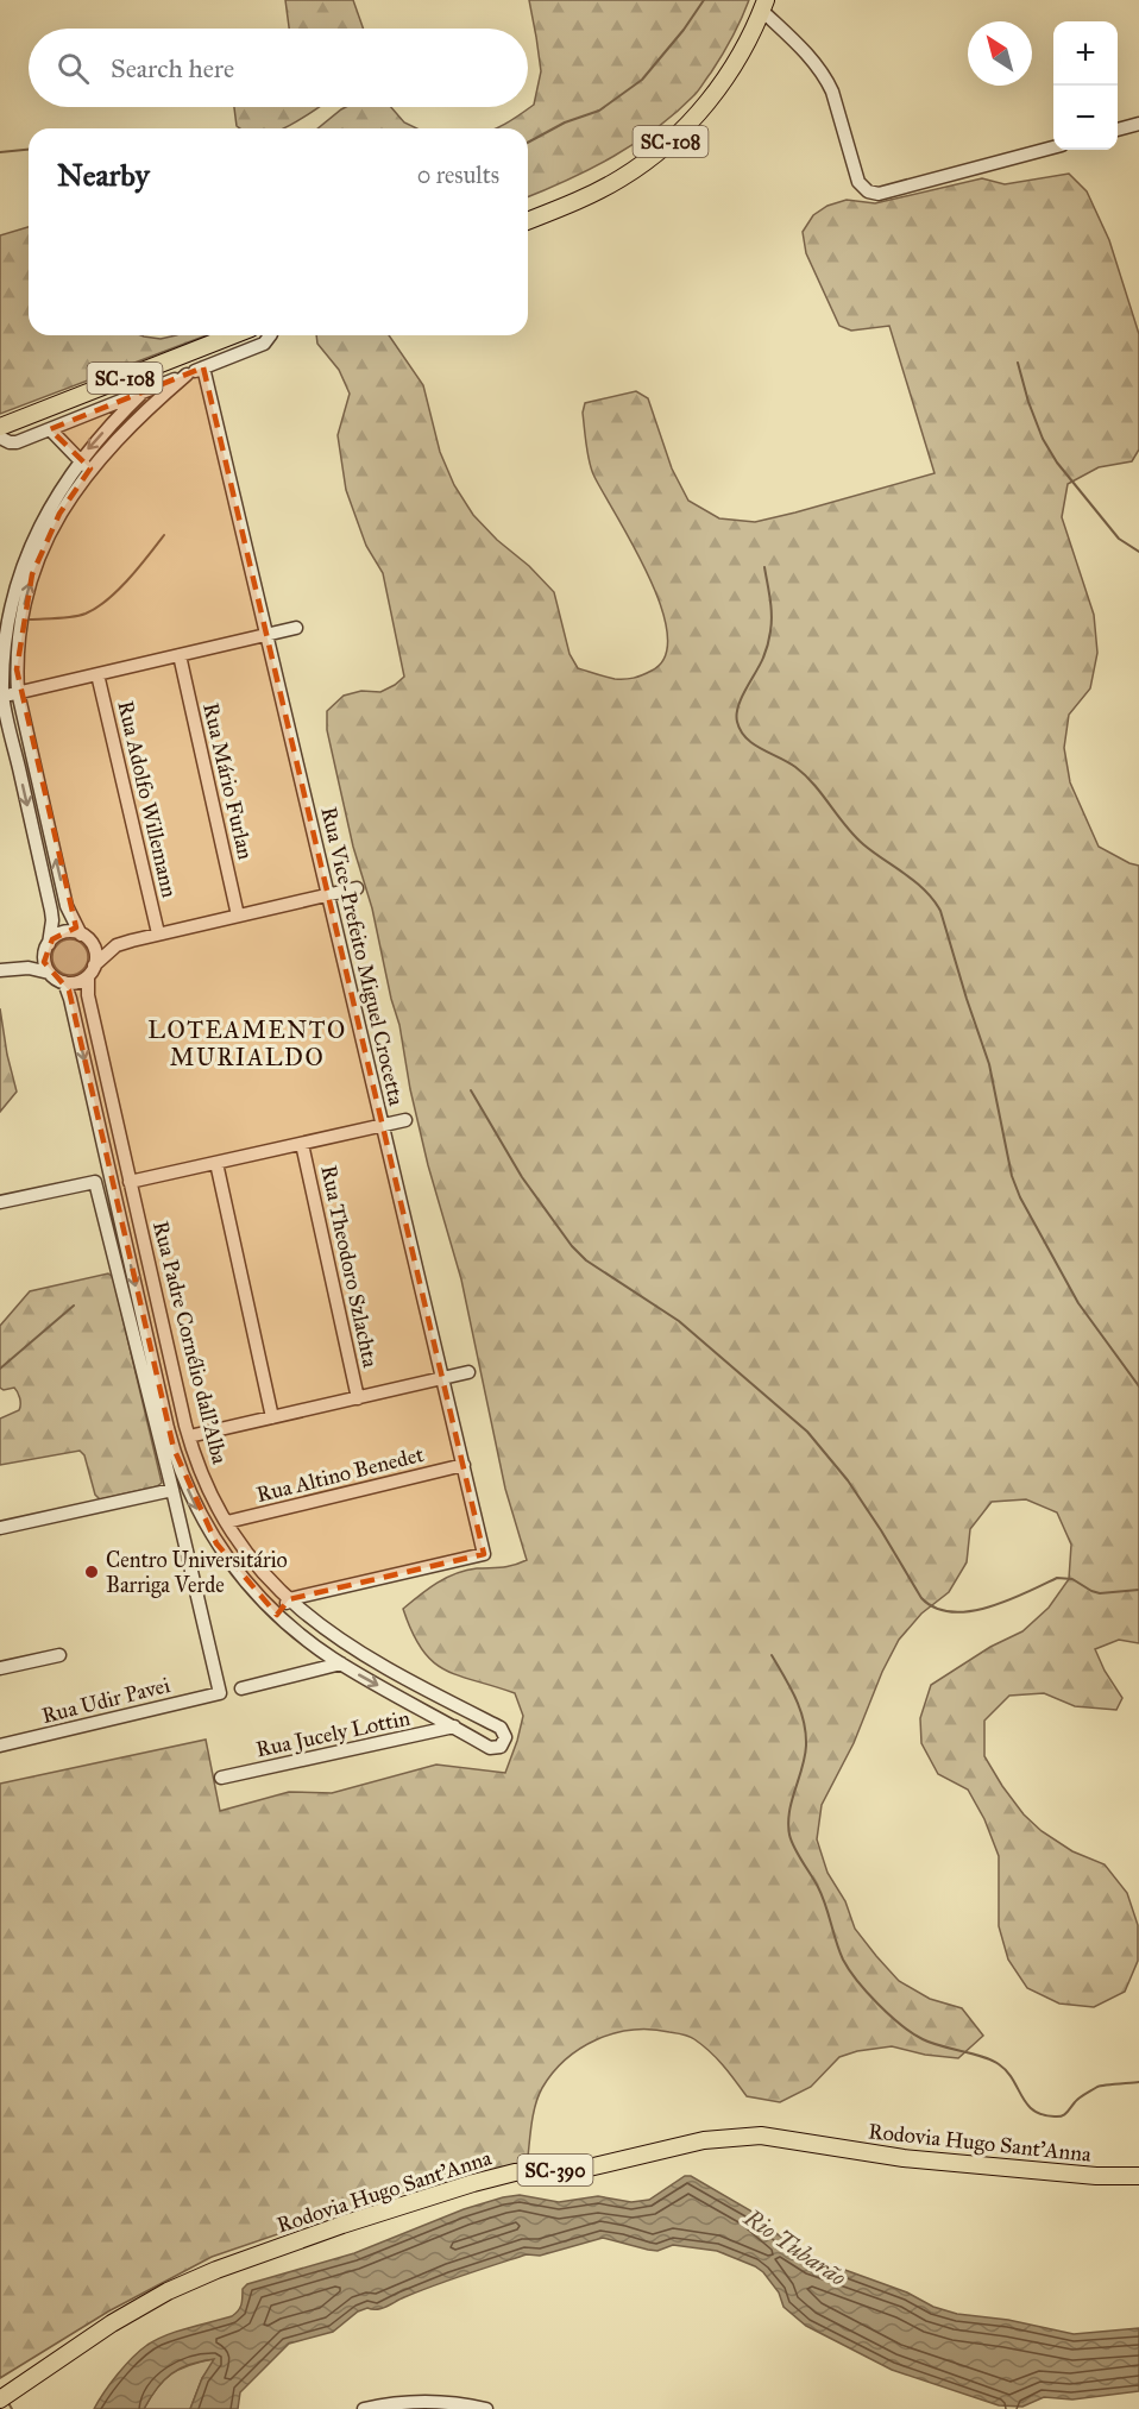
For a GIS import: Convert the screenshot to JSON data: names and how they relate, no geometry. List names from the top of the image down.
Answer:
{
  "streets": {
    "main road": ["SC-108", "Rodovia Hugo Sant'Anna", "SC-390"],
    "street": [
      "Rua Mário Furlan",
      "Rua Adolfo Willemann",
      "Rua Vice-Prefeito Miguel Crocetta",
      "Rua Theodoro Szlachta",
      "Rua Padre Cornélio dall'Alba",
      "Rua Altino Benedet",
      "Rua Udir Pavei",
      "Rua Jucely Lottin"
    ]
  },
  "crossings": [
    ["Rua Vice-Prefeito Miguel Crocetta", "Rua Padre Cornélio dall'Alba"],
    ["Rua Vice-Prefeito Miguel Crocetta", "Rua Altino Benedet"],
    ["Rua Padre Cornélio dall'Alba", "Rua Altino Benedet"],
    ["Rua Padre Cornélio dall'Alba", "Rua Jucely Lottin"]
  ],
  "districts": ["LOTEAMENTO MURIALDO"],
  "water": ["Rio Tubarão"],
  "places": ["Centro Universitário Barriga Verde"],
  "north": "top left",
  "page": {
    "map_buttons": ["+", "−"],
    "search": "Search here",
    "heading": ["Nearby", "0 results"]
  }
}
